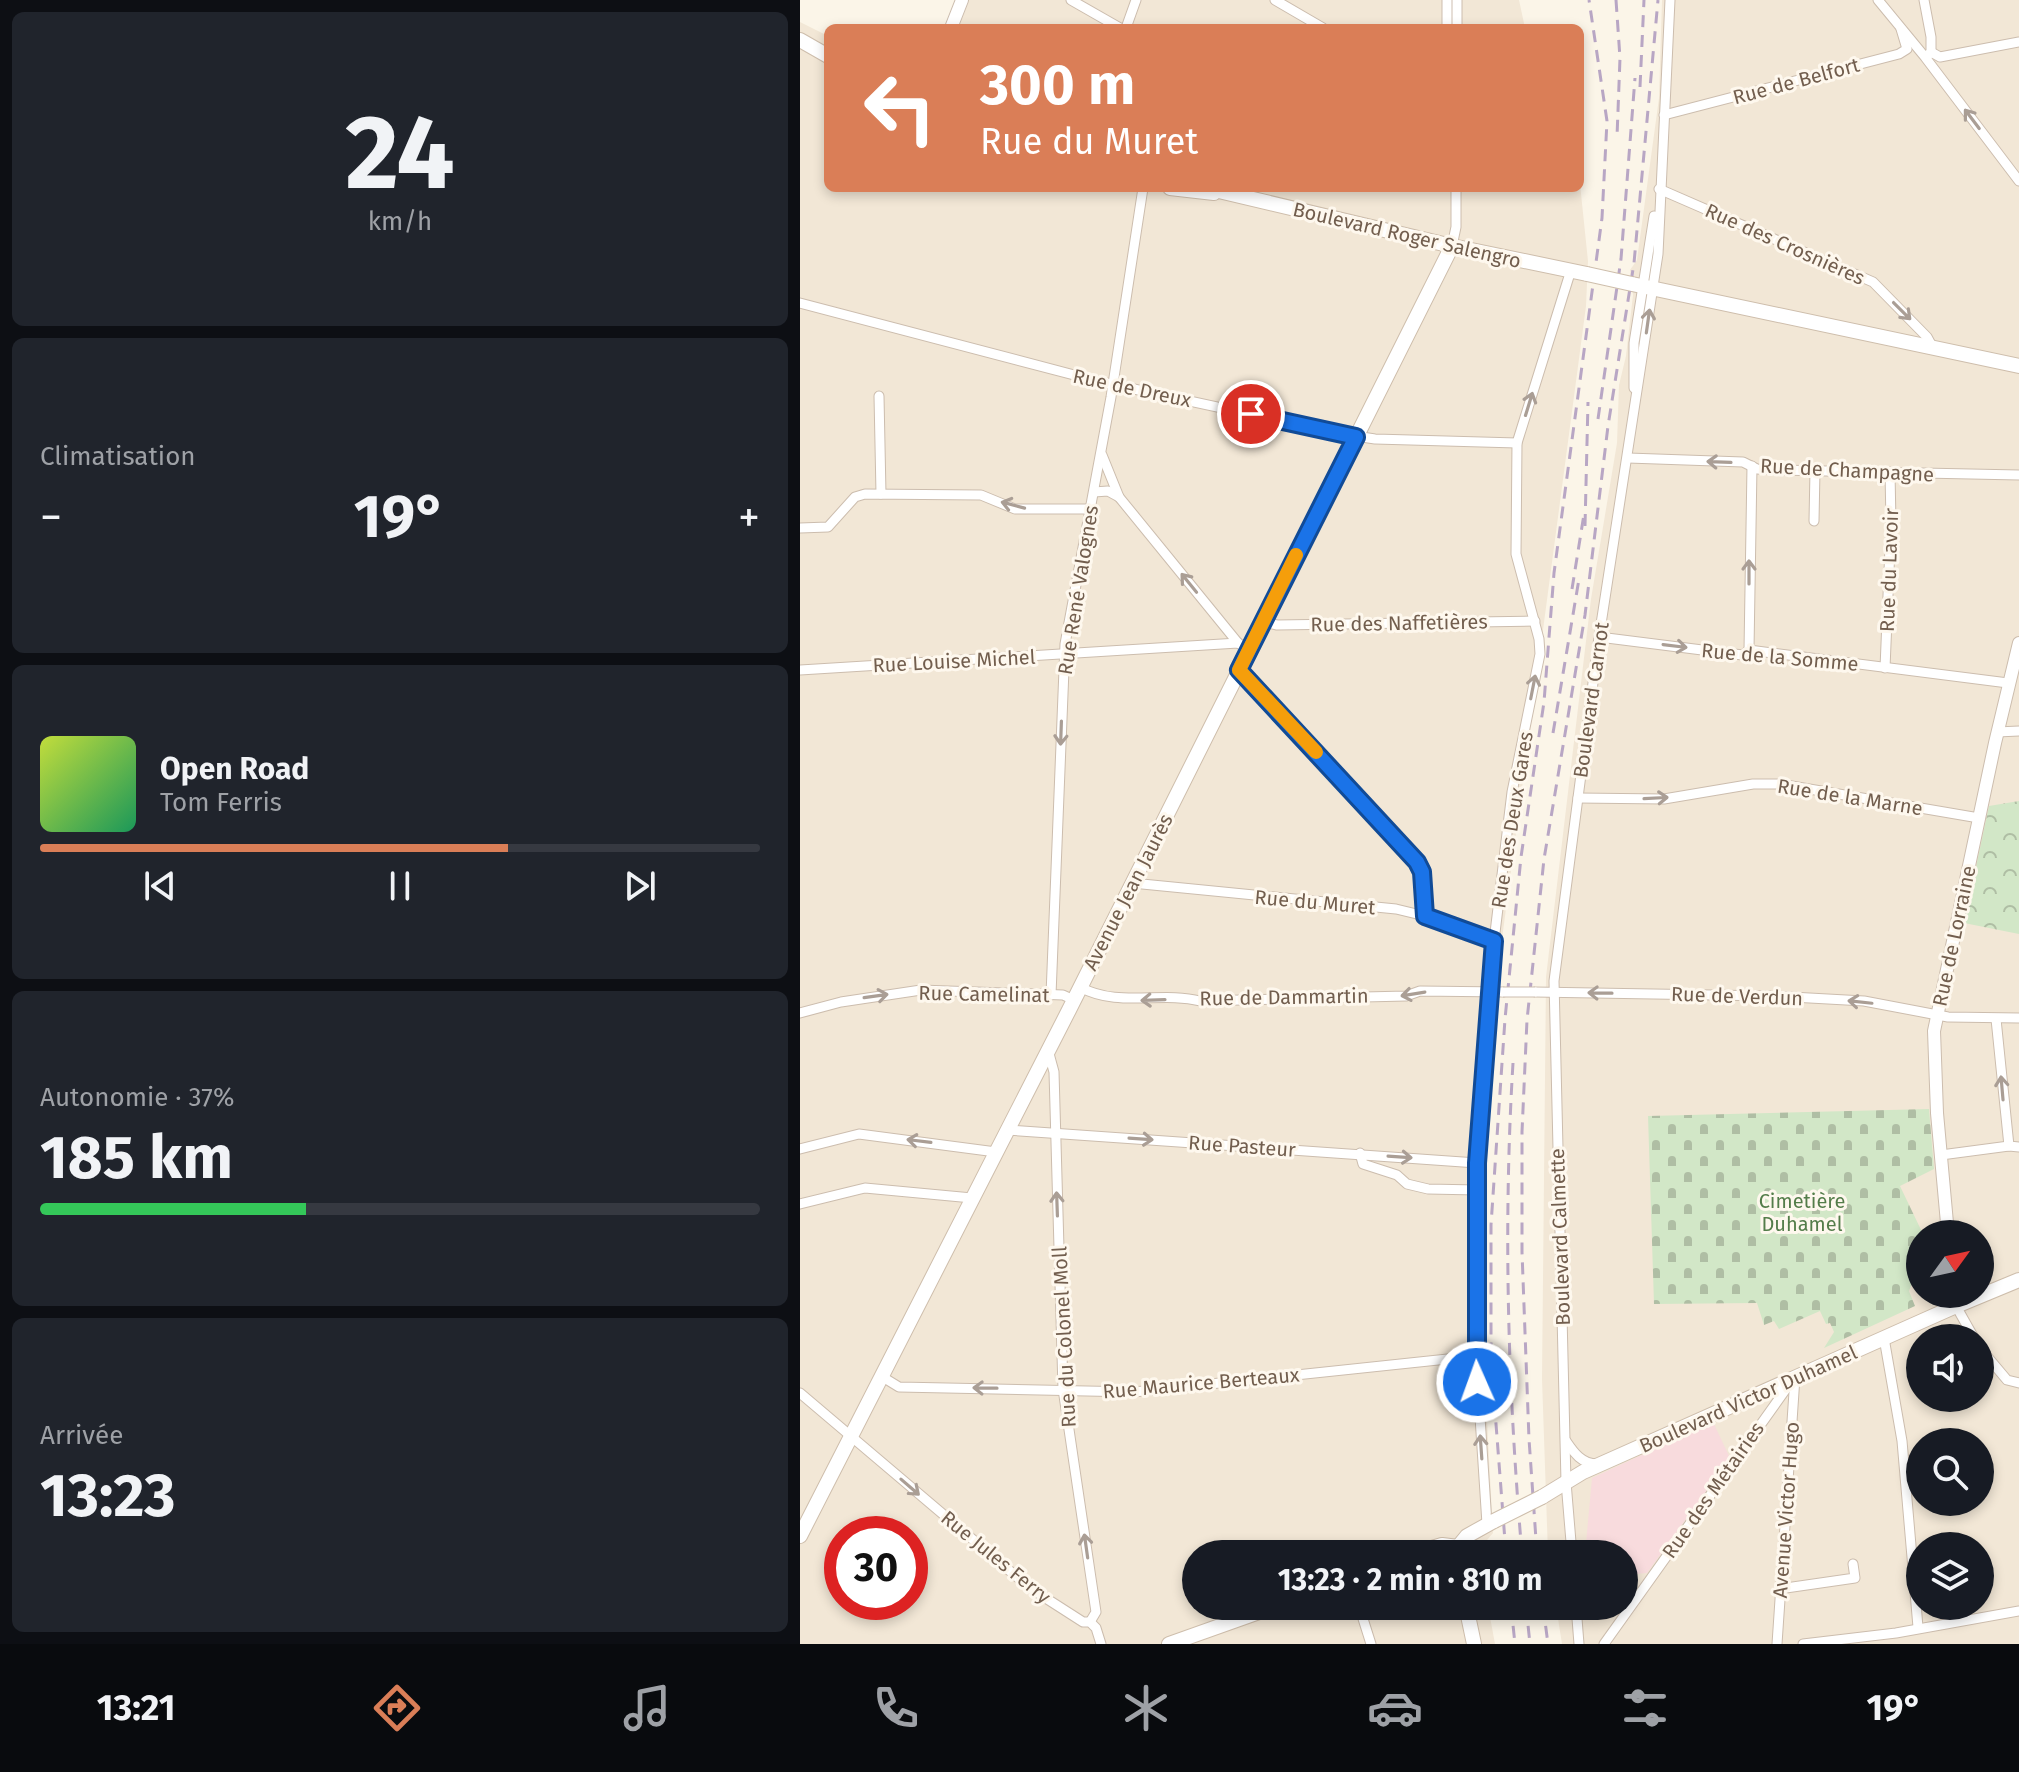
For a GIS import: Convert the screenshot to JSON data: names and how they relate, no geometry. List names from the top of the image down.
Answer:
{
  "streets": {
    "main road": ["Boulevard Roger Salengro", "Avenue Jean Jaurès", "Boulevard Victor Duhamel"],
    "street": [
      "Rue de Belfort",
      "Rue des Crosnières",
      "Rue de Dreux",
      "Rue de Champagne",
      "Rue du Lavoir",
      "Rue René Valognes",
      "Rue des Naffetières",
      "Rue de la Somme",
      "Rue Louise Michel",
      "Boulevard Carnot",
      "Rue de la Marne",
      "Rue des Deux Gares",
      "Rue du Muret",
      "Rue de Lorraine",
      "Rue Camelinat",
      "Rue de Verdun",
      "Rue de Dammartin",
      "Rue Pasteur",
      "Boulevard Calmette",
      "Rue du Colonel Moll",
      "Rue Maurice Berteaux",
      "Rue des Métairies",
      "Avenue Victor Hugo",
      "Rue Jules Ferry"
    ]
  },
  "crossings": [
    ["Rue de Belfort", "Boulevard Carnot"],
    ["Boulevard Roger Salengro", "Rue des Crosnières"],
    ["Boulevard Roger Salengro", "Boulevard Carnot"],
    ["Boulevard Roger Salengro", "Rue des Deux Gares"],
    ["Boulevard Roger Salengro", "Avenue Jean Jaurès"],
    ["Rue des Crosnières", "Boulevard Carnot"],
    ["Rue de Dreux", "Rue René Valognes"],
    ["Rue de Dreux", "Rue des Deux Gares"],
    ["Rue de Dreux", "Avenue Jean Jaurès"],
    ["Rue de Champagne", "Rue du Lavoir"],
    ["Rue de Champagne", "Boulevard Carnot"],
    ["Rue du Lavoir", "Rue de la Somme"],
    ["Rue René Valognes", "Rue Louise Michel"],
    ["Rue René Valognes", "Rue Camelinat"],
    ["Rue des Naffetières", "Rue des Deux Gares"],
    ["Rue des Naffetières", "Avenue Jean Jaurès"],
    ["Rue de la Somme", "Boulevard Carnot"],
    ["Rue de la Somme", "Rue de Lorraine"],
    ["Rue Louise Michel", "Avenue Jean Jaurès"],
    ["Boulevard Carnot", "Rue de la Marne"],
    ["Boulevard Carnot", "Rue de Verdun"],
    ["Boulevard Carnot", "Boulevard Calmette"],
    ["Rue de la Marne", "Rue de Lorraine"],
    ["Rue des Deux Gares", "Rue du Muret"],
    ["Rue des Deux Gares", "Rue de Dammartin"],
    ["Rue des Deux Gares", "Rue Pasteur"],
    ["Rue des Deux Gares", "Rue Maurice Berteaux"],
    ["Rue des Deux Gares", "Boulevard Victor Duhamel"],
    ["Avenue Jean Jaurès", "Rue du Muret"],
    ["Avenue Jean Jaurès", "Rue Camelinat"],
    ["Avenue Jean Jaurès", "Rue de Dammartin"],
    ["Avenue Jean Jaurès", "Rue Pasteur"],
    ["Avenue Jean Jaurès", "Rue du Colonel Moll"],
    ["Avenue Jean Jaurès", "Rue Maurice Berteaux"],
    ["Avenue Jean Jaurès", "Rue Jules Ferry"],
    ["Rue de Lorraine", "Rue de Verdun"],
    ["Rue Camelinat", "Rue de Dammartin"],
    ["Rue de Verdun", "Rue de Dammartin"],
    ["Rue de Verdun", "Boulevard Calmette"],
    ["Rue Pasteur", "Rue du Colonel Moll"],
    ["Boulevard Calmette", "Boulevard Victor Duhamel"],
    ["Rue du Colonel Moll", "Rue Maurice Berteaux"],
    ["Rue du Colonel Moll", "Rue Jules Ferry"],
    ["Boulevard Victor Duhamel", "Rue des Métairies"],
    ["Boulevard Victor Duhamel", "Avenue Victor Hugo"],
    ["Rue des Métairies", "Avenue Victor Hugo"]
  ],
  "one_way": [
    "Rue des Crosnières",
    "Rue René Valognes",
    "Rue de la Somme",
    "Rue de la Marne",
    "Rue des Deux Gares",
    "Rue Camelinat",
    "Rue de Verdun",
    "Rue de Dammartin",
    "Rue du Colonel Moll",
    "Rue Jules Ferry"
  ],
  "parks": ["Cimetière Duhamel"],
  "north": "top right",
  "page": {
    "tile": [
      ["24", "km/h"],
      "Climatisation",
      ["Autonomie · 37%", "185 km"],
      ["Arrivée", "13:23"]
    ],
    "turn": ["300 m", "Rue du Muret"],
    "heat": ["−", "19°", "+"],
    "song": ["Open Road", "Tom Ferris"],
    "limit": "30",
    "trip": "13:23 · 2 min · 810 m",
    "tabs": ["13:21", "19°"]
  }
}
